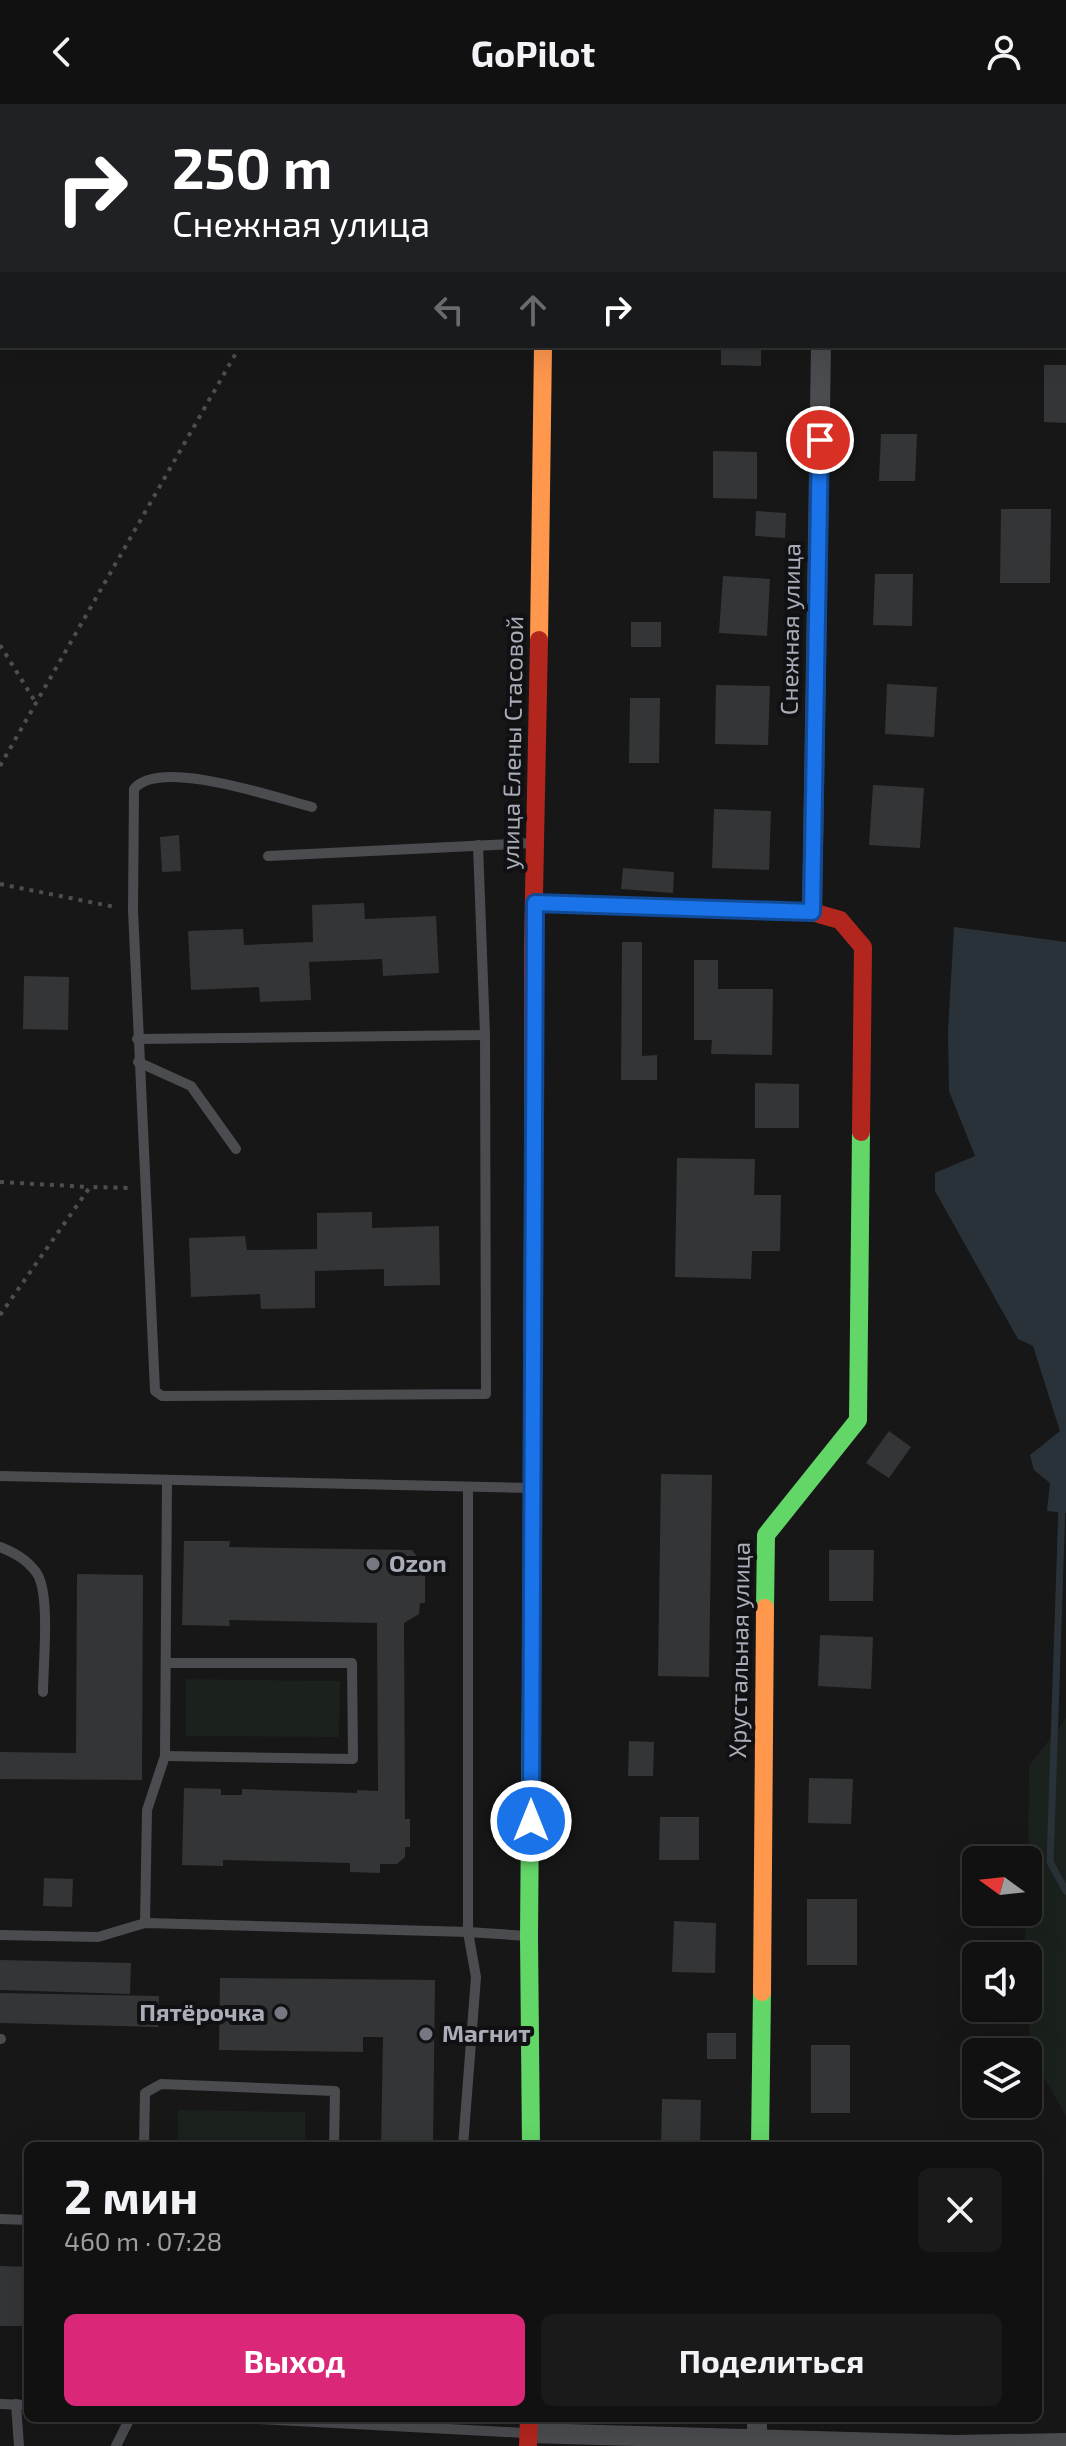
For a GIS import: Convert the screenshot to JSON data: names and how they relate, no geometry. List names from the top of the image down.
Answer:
{
  "streets": {
    "main road": ["улица Елены Стасовой", "Хрустальная улица"],
    "street": ["Снежная улица"]
  },
  "crossings": [
    ["Снежная улица", "Хрустальная улица"]
  ],
  "places": ["Ozon", "Пятёрочка", "Магнит"],
  "north": "left",
  "page": {
    "header": "GoPilot",
    "turn": ["250 m", "Снежная улица"],
    "heading": ["2 мин", "460 m · 07:28"],
    "buttons": ["Выход", "Поделиться"]
  }
}
